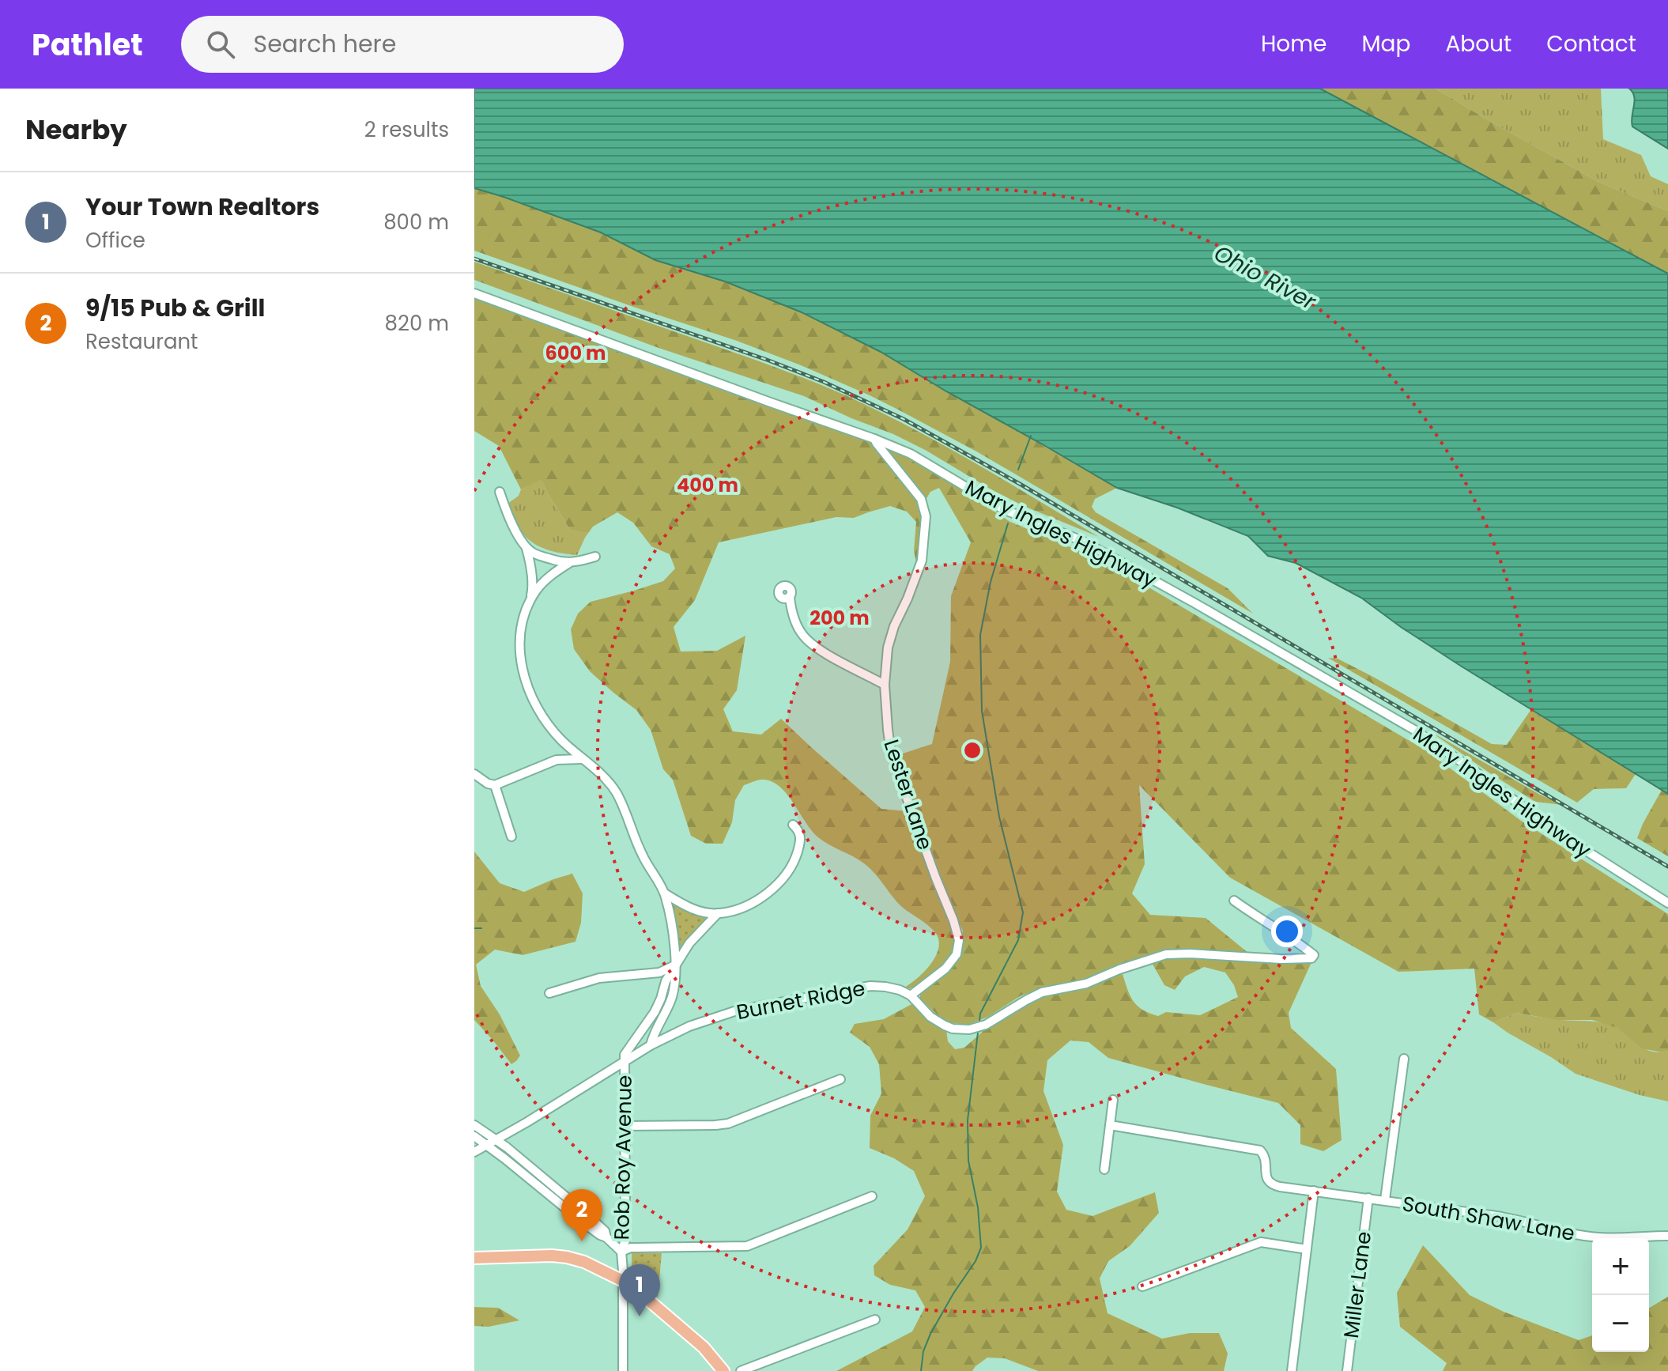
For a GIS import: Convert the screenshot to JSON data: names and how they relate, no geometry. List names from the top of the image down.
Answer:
{
  "streets": {
    "street": [
      "Mary Ingles Highway",
      "Lester Lane",
      "Burnet Ridge",
      "Rob Roy Avenue",
      "South Shaw Lane",
      "Miller Lane"
    ]
  },
  "crossings": [
    ["Mary Ingles Highway", "Lester Lane"],
    ["Lester Lane", "Burnet Ridge"],
    ["Burnet Ridge", "Rob Roy Avenue"],
    ["South Shaw Lane", "Miller Lane"]
  ],
  "water": ["Ohio River"],
  "page": {
    "header": "Pathlet",
    "search": "Search here",
    "nav": [
      "Home",
      "Map",
      "About",
      "Contact"
    ],
    "heading": ["Nearby", "2 results"],
    "list": [
      {
        "mark": "1",
        "name": "Your Town Realtors",
        "note": "Office",
        "value": "800 m"
      },
      {
        "mark": "2",
        "name": "9/15 Pub & Grill",
        "note": "Restaurant",
        "value": "820 m"
      }
    ],
    "pins": ["2", "1"],
    "map_buttons": ["+", "−"]
  },
  "rings": ["600 m", "400 m", "200 m"]
}
